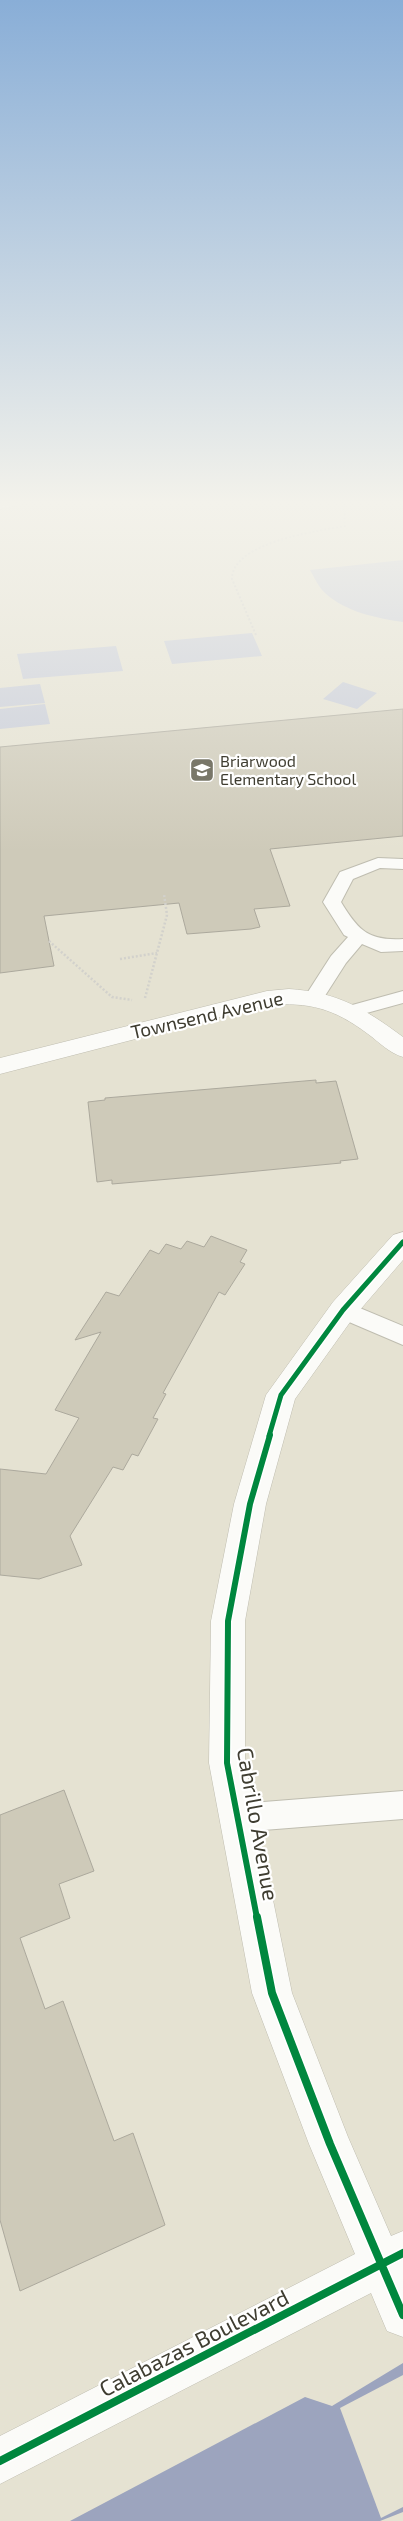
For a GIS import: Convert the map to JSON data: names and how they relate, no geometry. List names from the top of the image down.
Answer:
{
  "streets": {
    "street": ["Townsend Avenue", "Cabrillo Avenue", "Calabazas Boulevard"]
  },
  "crossings": [
    ["Cabrillo Avenue", "Calabazas Boulevard"]
  ],
  "places": {
    "school or university": ["Briarwood Elementary School"]
  }
}
